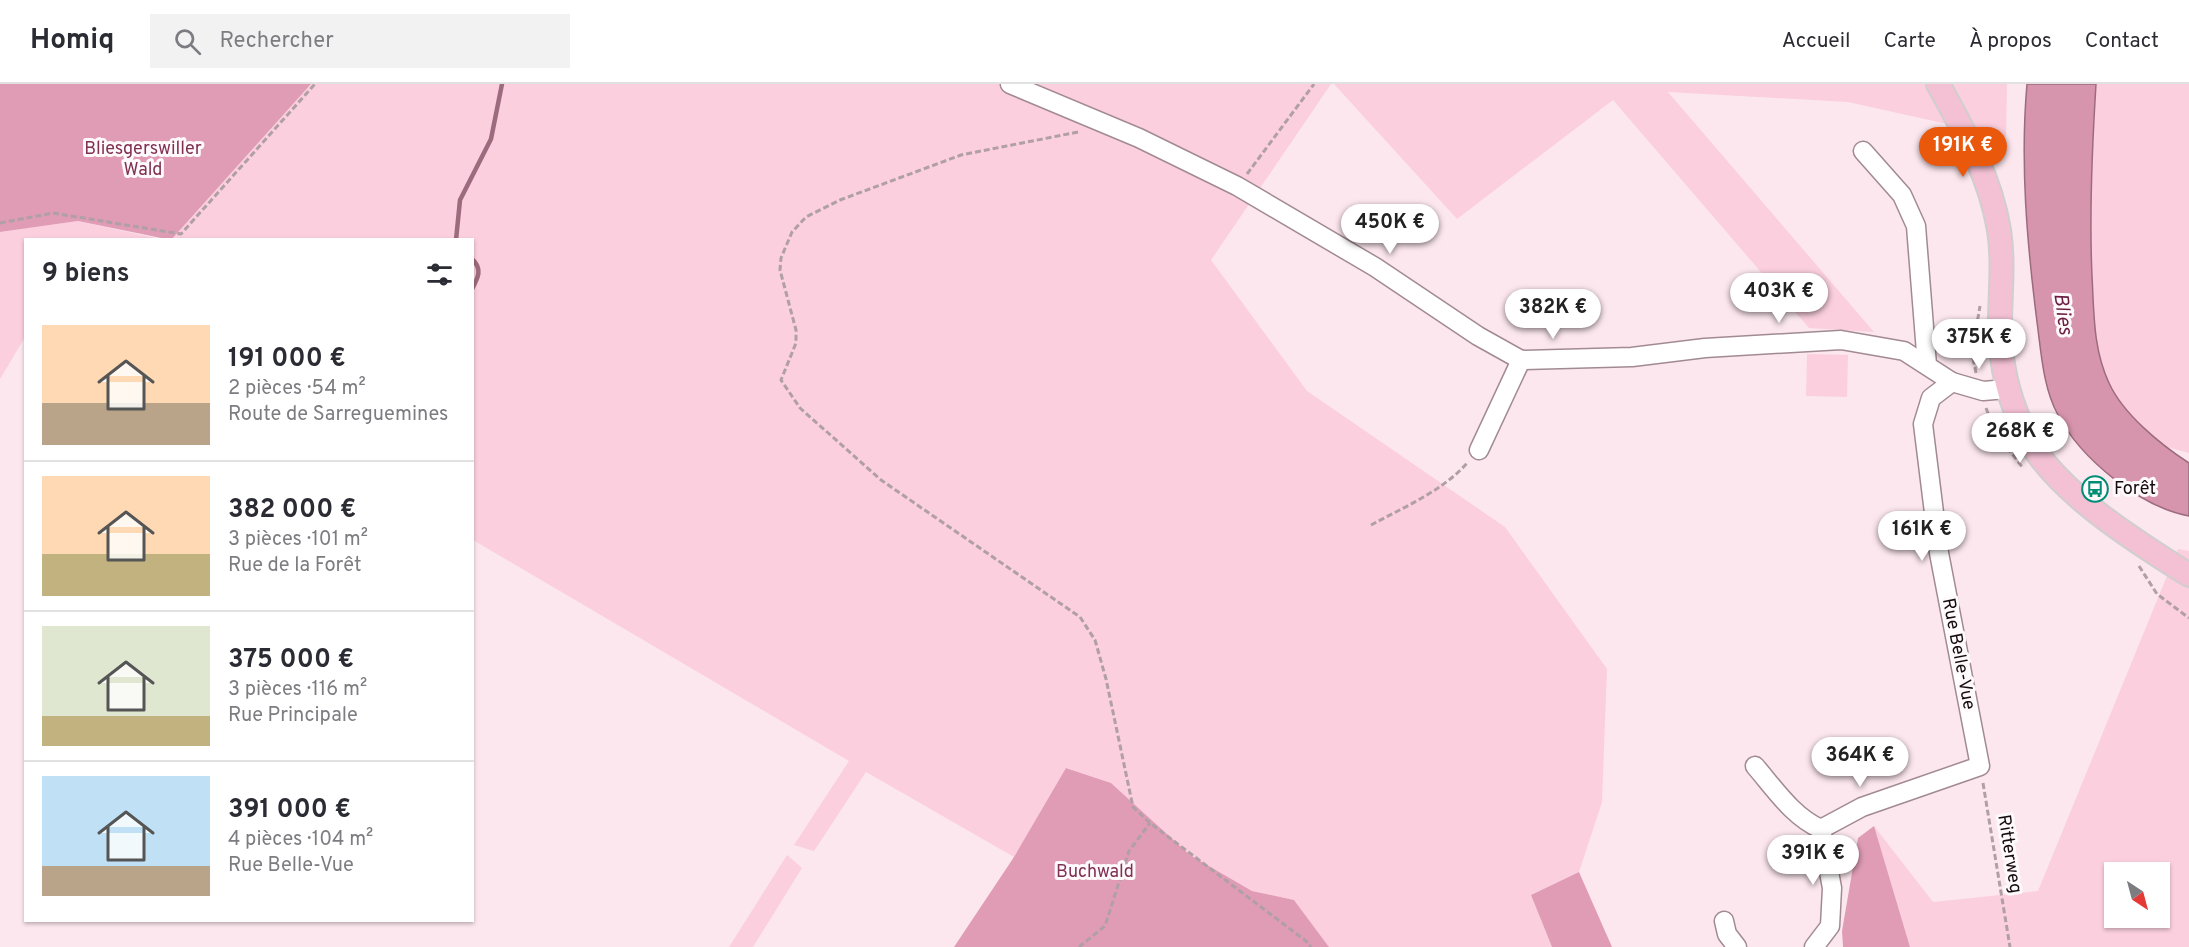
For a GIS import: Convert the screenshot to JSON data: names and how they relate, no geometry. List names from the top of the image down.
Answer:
{
  "streets": {
    "street": ["Rue Belle-Vue"],
    "path": ["Ritterweg"]
  },
  "crossings": [
    ["Rue Belle-Vue", "Ritterweg"]
  ],
  "water": ["Blies"],
  "parks": ["Bliesgerswiller Wald", "Buchwald"],
  "places": {
    "bus stop": ["Forêt"]
  },
  "north": "bottom right",
  "page": {
    "header": "Homiq",
    "search": "Rechercher",
    "nav": [
      "Accueil",
      "Carte",
      "À propos",
      "Contact"
    ],
    "price": [
      "191K €",
      "450K €",
      "403K €",
      "382K €",
      "375K €",
      "268K €",
      "161K €",
      "364K €",
      "391K €"
    ],
    "heading": "9 biens",
    "list": [
      {
        "name": "191 000 €",
        "note": "2 pièces · 54 m² · Route de Sarreguemines"
      },
      {
        "name": "382 000 €",
        "note": "3 pièces · 101 m² · Rue de la Forêt"
      },
      {
        "name": "375 000 €",
        "note": "3 pièces · 116 m² · Rue Principale"
      },
      {
        "name": "391 000 €",
        "note": "4 pièces · 104 m² · Rue Belle-Vue"
      }
    ]
  }
}
